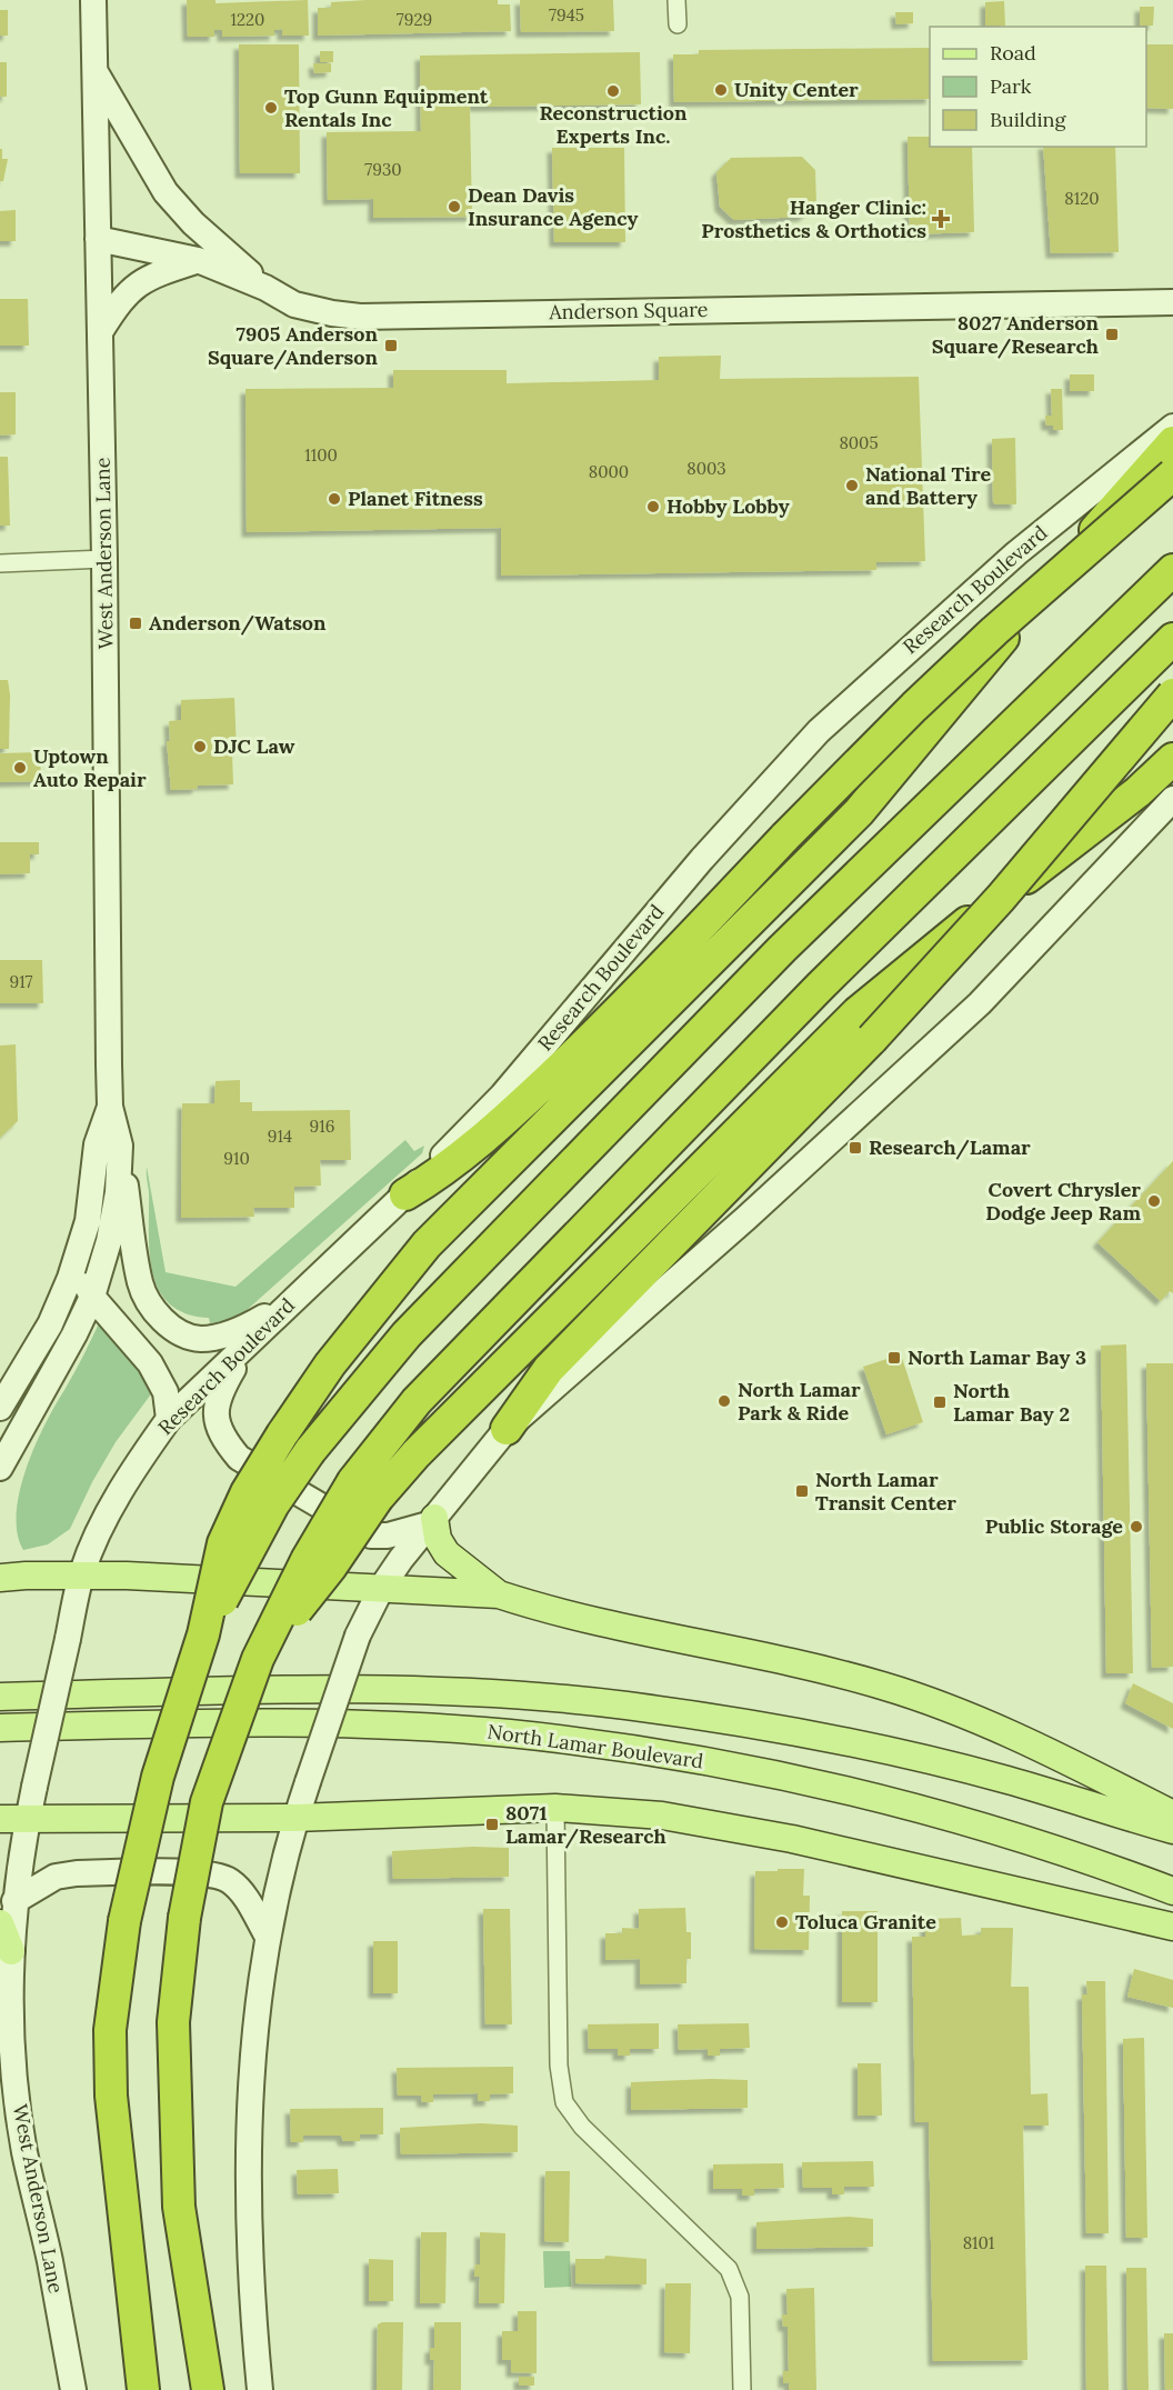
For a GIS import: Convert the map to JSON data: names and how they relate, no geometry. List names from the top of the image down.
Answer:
{
  "streets": {
    "main road": [
      "Anderson Square",
      "West Anderson Lane",
      "Research Boulevard",
      "North Lamar Boulevard"
    ]
  },
  "crossings": [
    ["Anderson Square", "West Anderson Lane"],
    ["West Anderson Lane", "Research Boulevard"]
  ],
  "places": {
    "other": [
      "Unity Center",
      "Reconstruction Experts Inc.",
      "Top Gunn Equipment Rentals Inc",
      "Dean Davis Insurance Agency",
      "National Tire and Battery",
      "Planet Fitness",
      "Hobby Lobby",
      "DJC Law",
      "Uptown Auto Repair",
      "Covert Chrysler Dodge Jeep Ram",
      "North Lamar Park & Ride",
      "Public Storage",
      "Toluca Granite"
    ],
    "health": ["Hanger Clinic: Prosthetics & Orthotics"],
    "transit": [
      "8027 Anderson Square/Research",
      "7905 Anderson Square/Anderson",
      "Anderson/Watson",
      "Research/Lamar",
      "North Lamar Bay 3",
      "North Lamar Bay 2",
      "North Lamar Transit Center",
      "8071 Lamar/Research"
    ]
  },
  "house_numbers": [
    "7945",
    "1220",
    "7929",
    "7930",
    "8120",
    "8005",
    "1100",
    "8003",
    "8000",
    "917",
    "916",
    "914",
    "910",
    "8101"
  ],
  "legend": ["Road", "Park", "Building"]
}
